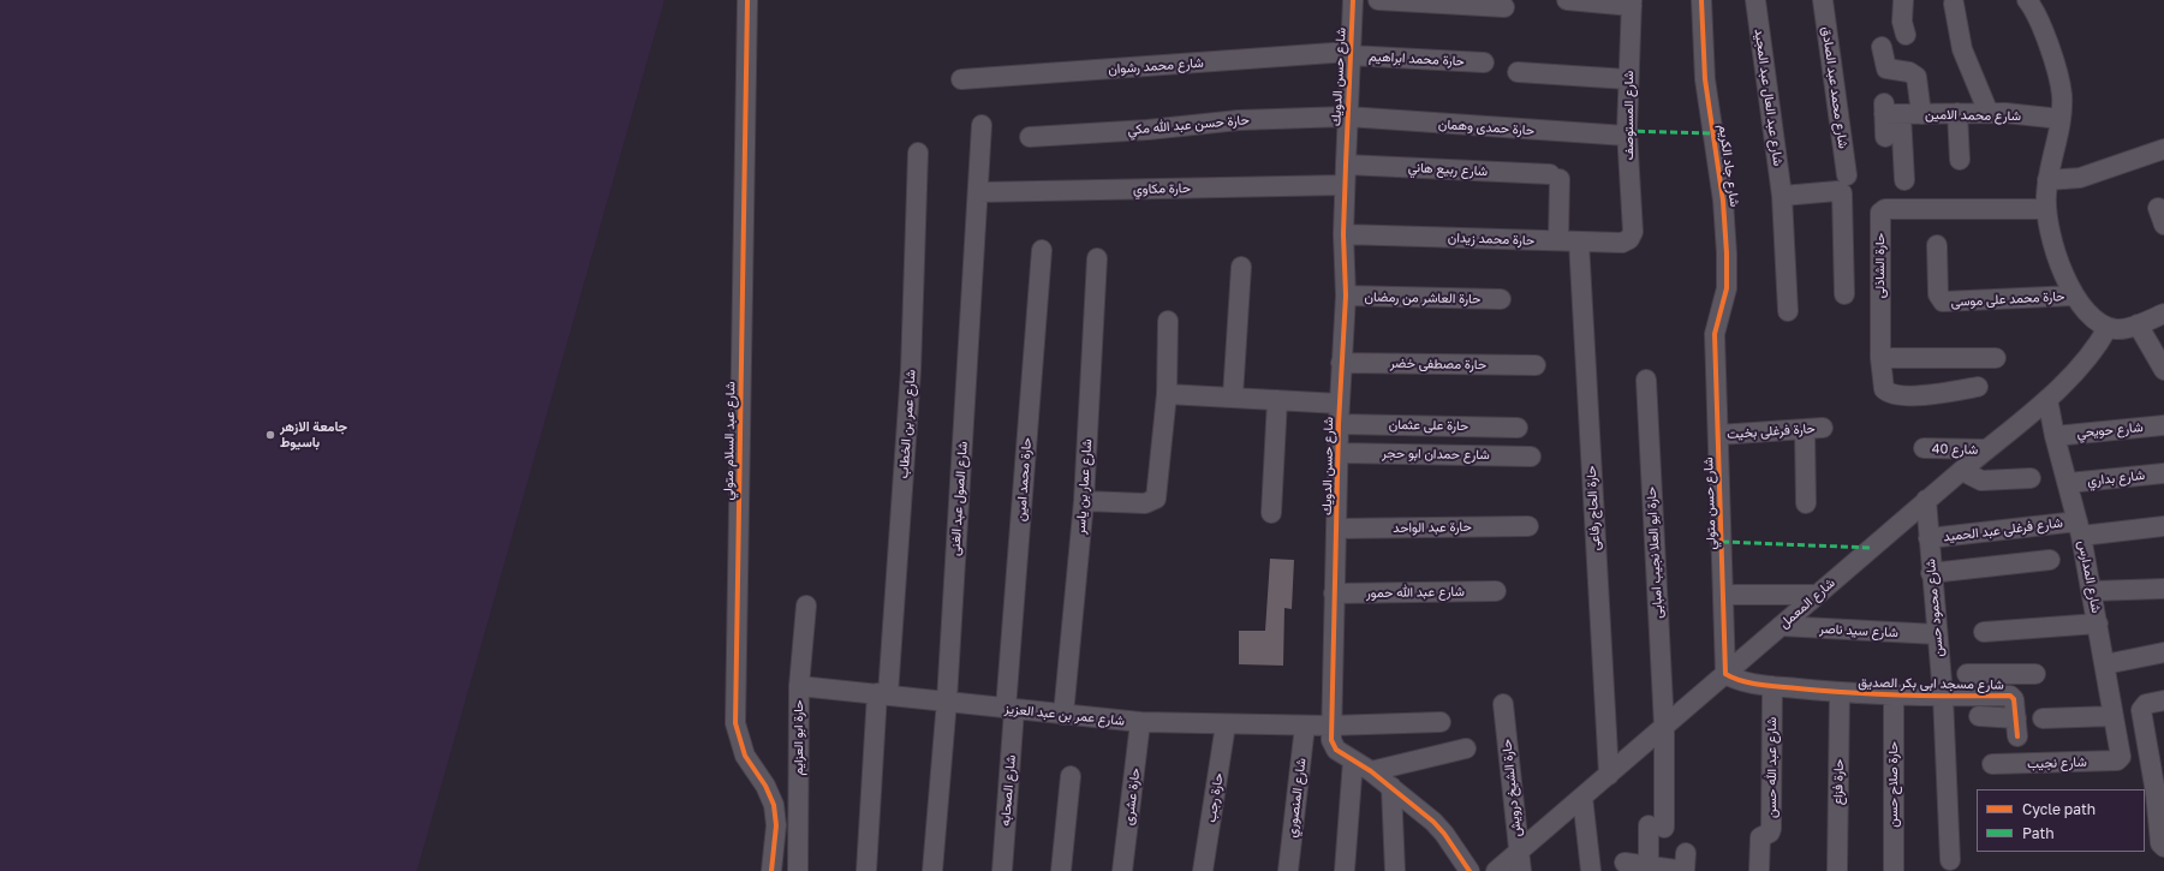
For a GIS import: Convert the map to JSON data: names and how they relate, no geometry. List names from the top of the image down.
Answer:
{
  "streets": {
    "street": [
      "حارة محمد ابراهيم",
      "شارع محمد رشوان",
      "شارع حسن الدويك",
      "شارع محمد عبد الصادق",
      "شارع عبد العال عبد المجيد",
      "شارع المستوصف",
      "شارع محمد الامين",
      "حارة حسن عبد الله مكي",
      "حارة حمدى وهمان",
      "شارع جاد الكريم",
      "شارع ربيع هاني",
      "حارة مكاوي",
      "حارة محمد زيدان",
      "حارة الشاذلى",
      "حارة العاشر من رمضان",
      "حارة محمد على موسى",
      "حارة مصطفى خضر",
      "شارع عمر بن الخطاب",
      "حارة على عثمان",
      "شارع حويحي",
      "حارة فرغلى بخيت",
      "شارع عبد السلام متولي",
      "شارع 40",
      "شارع حمدان ابو حجر",
      "شارع بداري",
      "حارة محمد امين",
      "شارع عمار بن ياسر",
      "شارع الصول عبد الغنى",
      "شارع حسن متولي",
      "حارة الحاج رفاعى",
      "حارة عبد الواحد",
      "شارع فرغلى عبد الحميد",
      "حارة ابو العلا نجيب امبابى",
      "شارع المدارس",
      "شارع عبد الله حمور",
      "شارع المعمل",
      "شارع محمود حسن",
      "شارع سيد ناصر",
      "شارع مسجد ابى بكر الصديق",
      "شارع عمر بن عبد العزيز",
      "حارة ابو العزايم",
      "شارع نجيب",
      "شارع عبد الله حسن",
      "حارة فزاع",
      "حارة صلاح حسن",
      "حارة الشيخ درويش",
      "شارع الصحابه",
      "حارة عشرى",
      "حارة رجب",
      "شارع المنصوري"
    ]
  },
  "crossings": [
    ["حارة محمد ابراهيم", "شارع محمد رشوان"],
    ["حارة محمد ابراهيم", "شارع حسن الدويك"],
    ["شارع محمد رشوان", "شارع حسن الدويك"],
    ["شارع حسن الدويك", "حارة حسن عبد الله مكي"],
    ["شارع حسن الدويك", "حارة حمدى وهمان"],
    ["شارع حسن الدويك", "شارع ربيع هاني"],
    ["شارع حسن الدويك", "حارة مكاوي"],
    ["شارع حسن الدويك", "حارة محمد زيدان"],
    ["شارع حسن الدويك", "حارة العاشر من رمضان"],
    ["شارع حسن الدويك", "حارة مصطفى خضر"],
    ["شارع حسن الدويك", "حارة على عثمان"],
    ["شارع حسن الدويك", "شارع حمدان ابو حجر"],
    ["شارع حسن الدويك", "حارة عبد الواحد"],
    ["شارع حسن الدويك", "شارع عبد الله حمور"],
    ["شارع حسن الدويك", "شارع عمر بن عبد العزيز"],
    ["شارع المستوصف", "حارة حمدى وهمان"],
    ["شارع المستوصف", "حارة محمد زيدان"],
    ["حارة حسن عبد الله مكي", "حارة حمدى وهمان"],
    ["شارع جاد الكريم", "شارع حسن متولي"],
    ["شارع ربيع هاني", "حارة محمد زيدان"],
    ["حارة مكاوي", "شارع الصول عبد الغنى"],
    ["حارة محمد زيدان", "حارة الحاج رفاعى"],
    ["شارع عمر بن الخطاب", "شارع عمر بن عبد العزيز"],
    ["شارع حويحي", "شارع المدارس"],
    ["حارة فرغلى بخيت", "شارع حسن متولي"],
    ["شارع 40", "شارع المعمل"],
    ["شارع بداري", "شارع المدارس"],
    ["حارة محمد امين", "شارع عمر بن عبد العزيز"],
    ["حارة محمد امين", "شارع الصحابه"],
    ["شارع عمار بن ياسر", "شارع عمر بن عبد العزيز"],
    ["شارع الصول عبد الغنى", "شارع عمر بن عبد العزيز"],
    ["شارع حسن متولي", "شارع المعمل"],
    ["شارع حسن متولي", "شارع مسجد ابى بكر الصديق"],
    ["حارة الحاج رفاعى", "شارع المعمل"],
    ["شارع فرغلى عبد الحميد", "شارع المدارس"],
    ["شارع فرغلى عبد الحميد", "شارع محمود حسن"],
    ["حارة ابو العلا نجيب امبابى", "شارع المعمل"],
    ["شارع المدارس", "شارع المعمل"],
    ["شارع المدارس", "شارع نجيب"],
    ["شارع المعمل", "شارع محمود حسن"],
    ["شارع المعمل", "شارع سيد ناصر"],
    ["شارع المعمل", "شارع مسجد ابى بكر الصديق"],
    ["شارع المعمل", "حارة الشيخ درويش"],
    ["شارع محمود حسن", "شارع سيد ناصر"],
    ["شارع محمود حسن", "شارع مسجد ابى بكر الصديق"],
    ["شارع مسجد ابى بكر الصديق", "شارع عبد الله حسن"],
    ["شارع مسجد ابى بكر الصديق", "حارة فزاع"],
    ["شارع مسجد ابى بكر الصديق", "حارة صلاح حسن"],
    ["شارع عمر بن عبد العزيز", "حارة ابو العزايم"],
    ["شارع عمر بن عبد العزيز", "شارع الصحابه"],
    ["شارع عمر بن عبد العزيز", "حارة عشرى"],
    ["شارع عمر بن عبد العزيز", "حارة رجب"],
    ["شارع عمر بن عبد العزيز", "شارع المنصوري"]
  ],
  "places": ["جامعة الازهر باسيوط"],
  "legend": ["Cycle path", "Path"]
}
